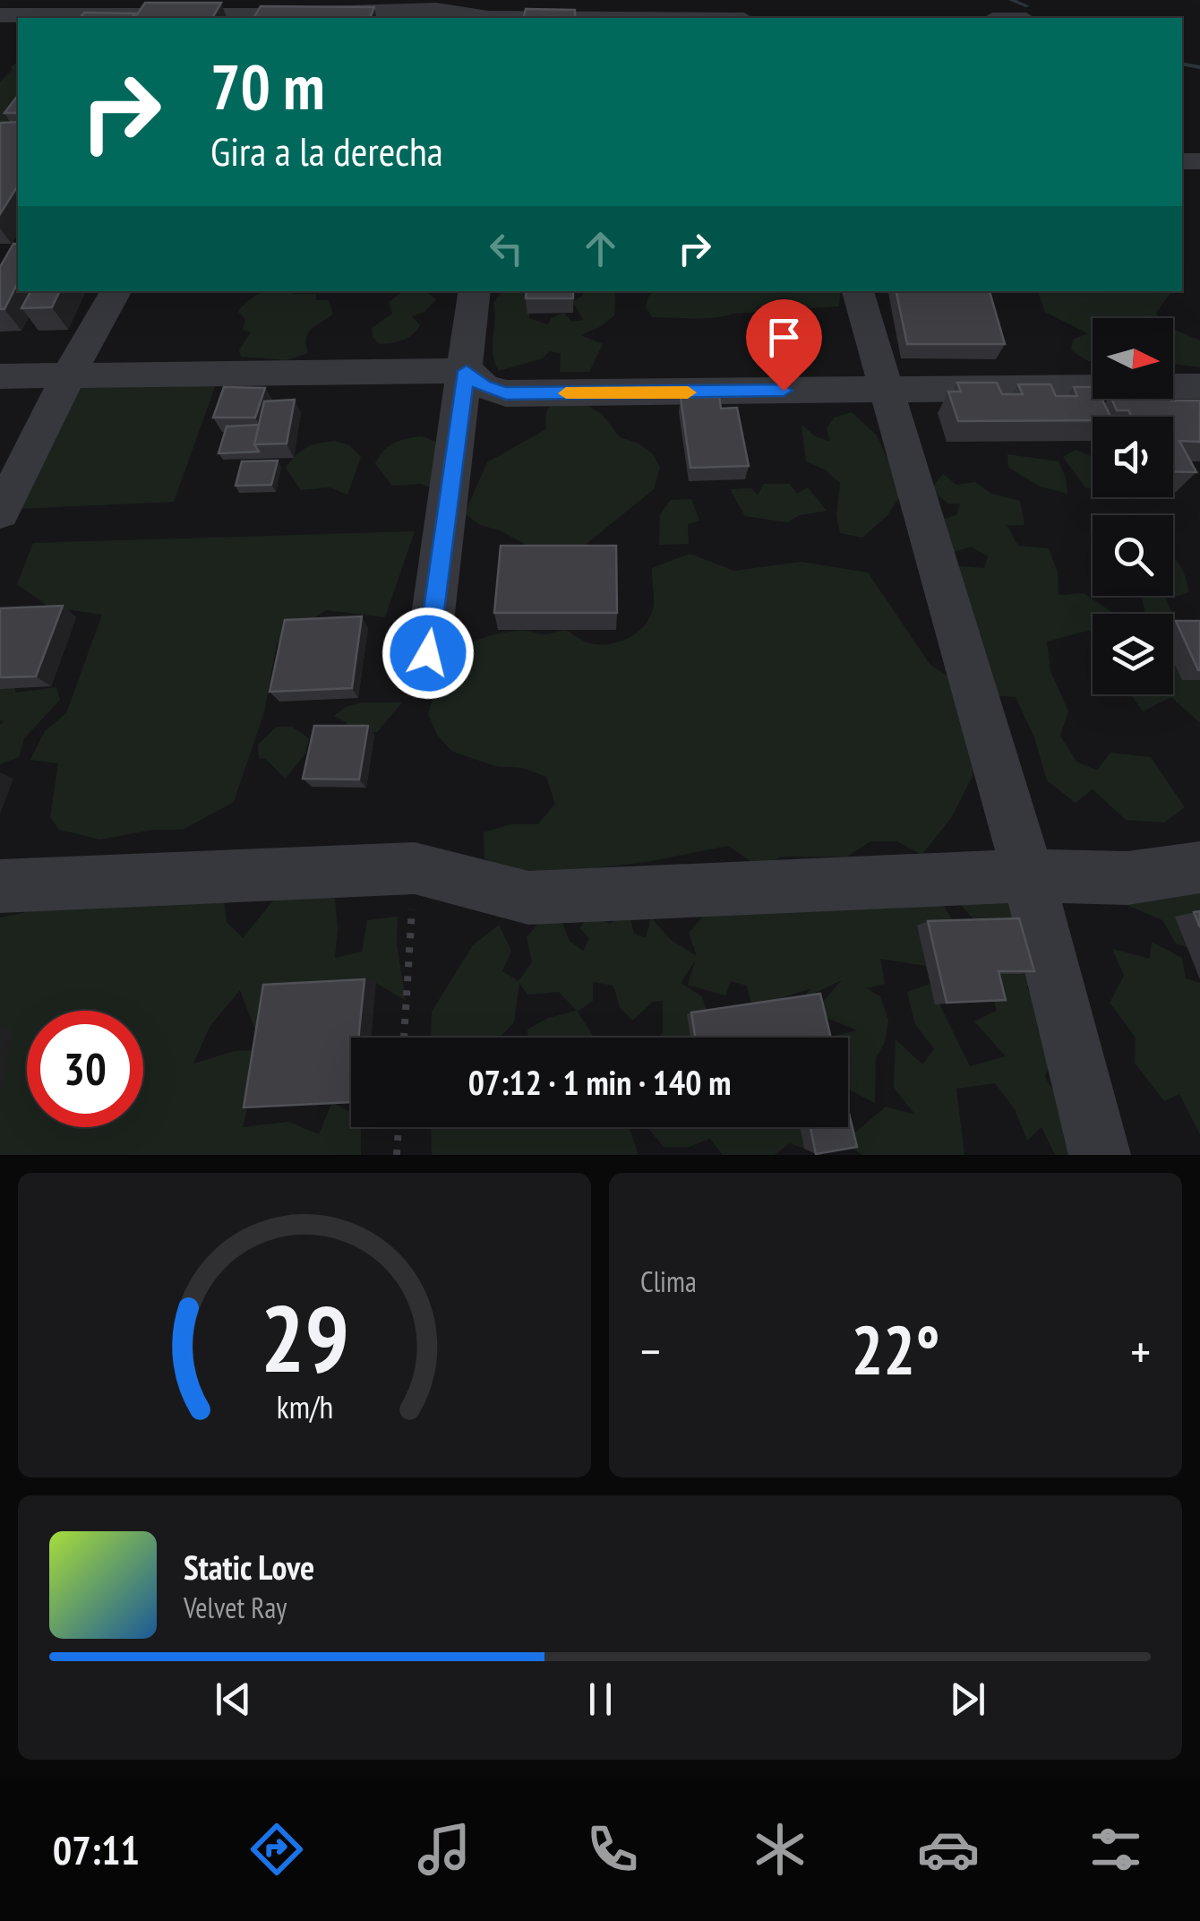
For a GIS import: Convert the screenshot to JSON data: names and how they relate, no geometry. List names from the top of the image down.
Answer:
{
  "north": "right",
  "page": {
    "turn": ["70 m", "Gira a la derecha"],
    "limit": "30",
    "trip": "07:12 · 1 min · 140 m",
    "tile": "Clima",
    "heat": ["−", "22°", "+"],
    "song": ["Static Love", "Velvet Ray"],
    "tabs": "07:11",
    "gauge": ["29", "km/h"]
  }
}
